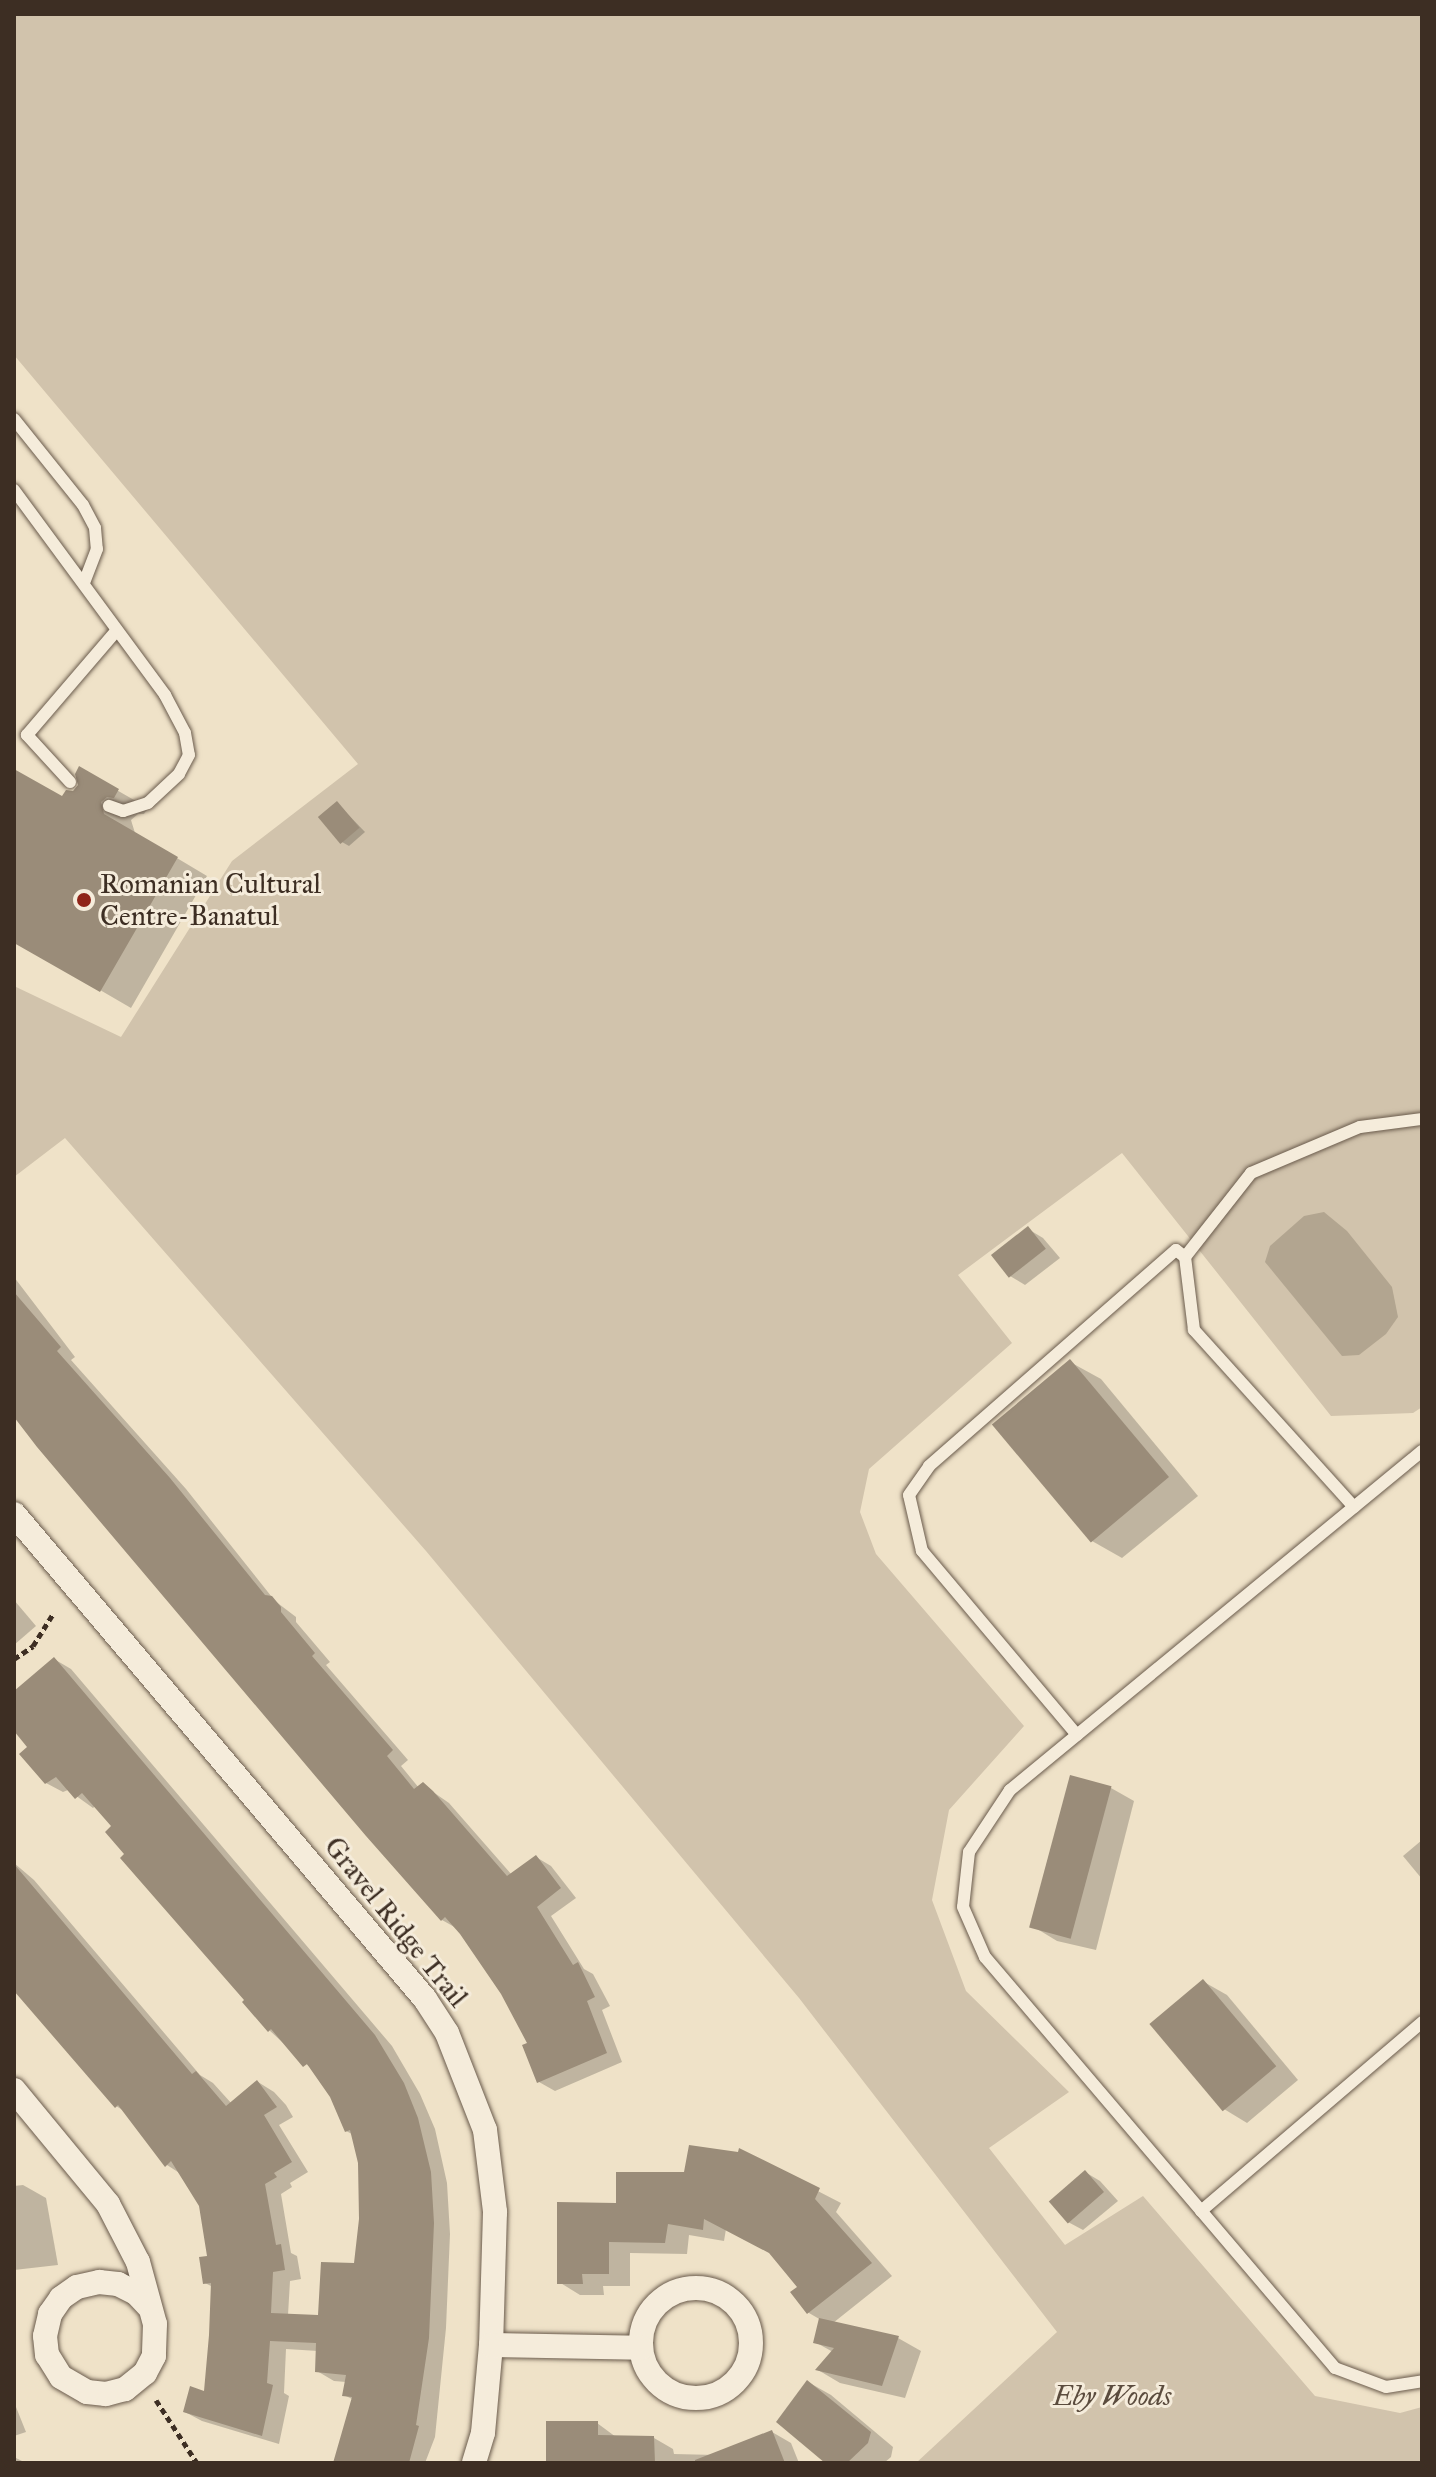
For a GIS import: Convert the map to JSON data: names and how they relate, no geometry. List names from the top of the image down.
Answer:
{
  "streets": {
    "street": ["Gravel Ridge Trail"]
  },
  "parks": ["Eby Woods"],
  "places": ["Romanian Cultural Centre-Banatul"]
}
